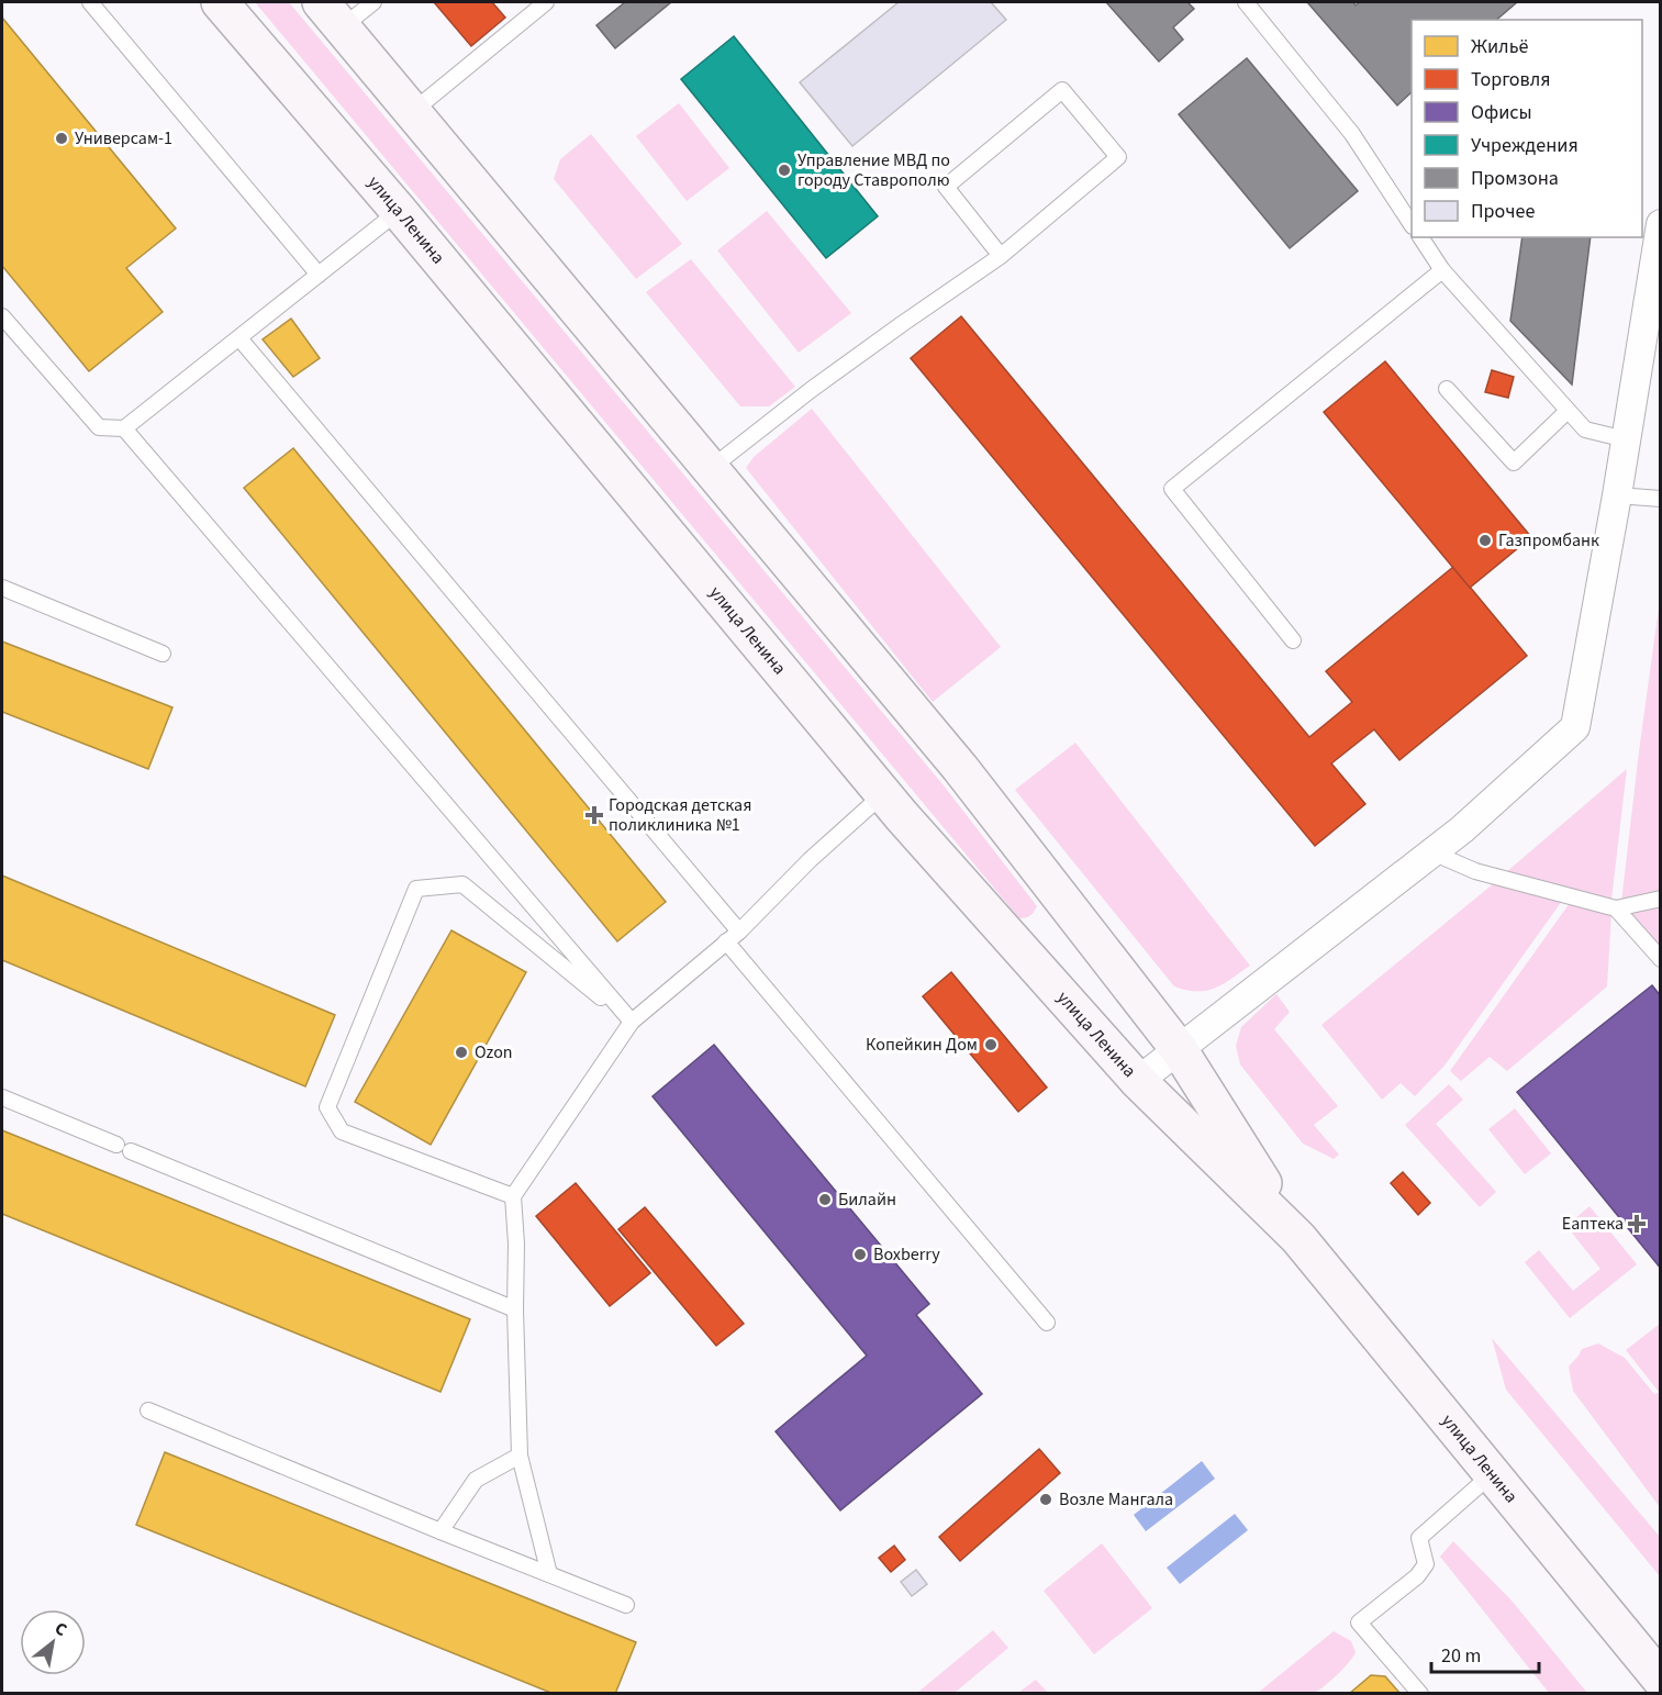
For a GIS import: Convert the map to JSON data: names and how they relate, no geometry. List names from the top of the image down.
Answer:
{
  "streets": {
    "main road": ["улица Ленина"]
  },
  "places": {
    "other": [
      "Универсам-1",
      "Управление МВД по городу Ставрополю",
      "Газпромбанк",
      "Копейкин Дом",
      "Ozon",
      "Билайн",
      "Boxberry",
      "Возле Мангала"
    ],
    "health": ["Городская детская поликлиника №1", "Еаптека"]
  },
  "legend": [
    "Жильё",
    "Торговля",
    "Офисы",
    "Учреждения",
    "Промзона",
    "Прочее"
  ],
  "scale_bar": "20 m",
  "north": "top right"
}
